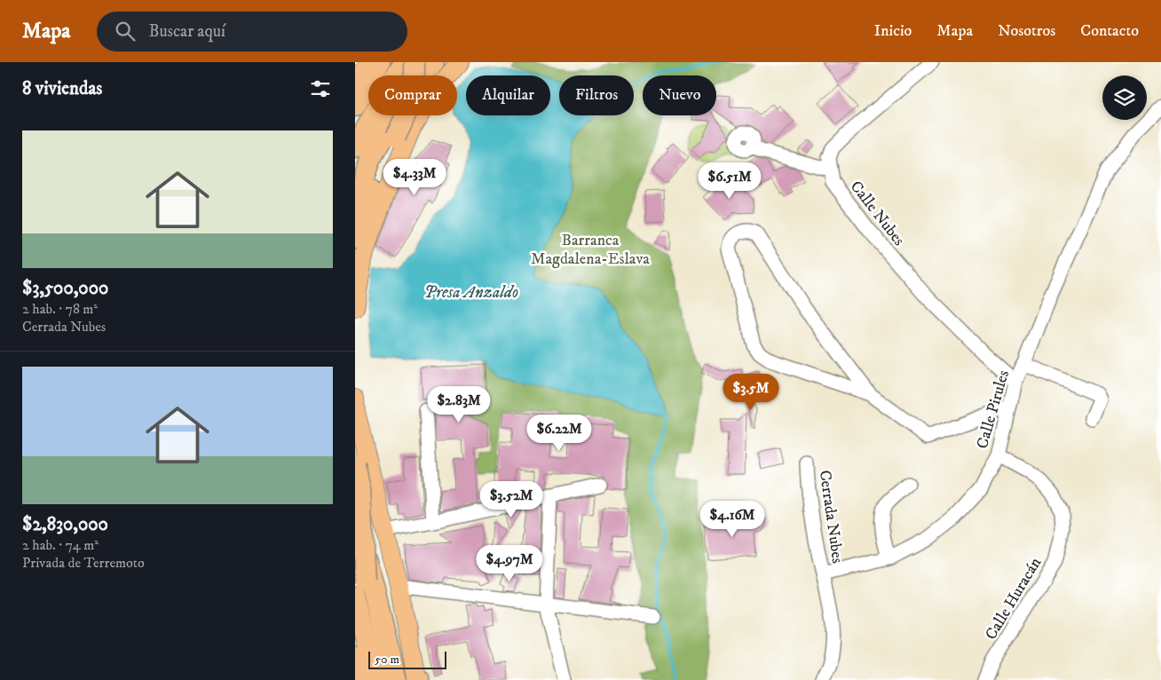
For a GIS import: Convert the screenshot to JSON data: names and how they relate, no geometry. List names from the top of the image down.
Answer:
{
  "streets": {
    "street": [
      "Calle Nubes",
      "Calle Pirules",
      "Cerrada Nubes",
      "Calle Huracán"
    ]
  },
  "crossings": [
    ["Calle Nubes", "Calle Pirules"],
    ["Calle Pirules", "Cerrada Nubes"],
    ["Calle Pirules", "Calle Huracán"]
  ],
  "water": ["Presa Anzaldo"],
  "parks": ["Barranca Magdalena-Eslava"],
  "scale_bar": "50 m",
  "page": {
    "header": "Mapa",
    "search": "Buscar aquí",
    "nav": [
      "Inicio",
      "Mapa",
      "Nosotros",
      "Contacto"
    ],
    "heading": "8 viviendas",
    "chip": [
      "Comprar",
      "Alquilar",
      "Filtros",
      "Nuevo"
    ],
    "list": [
      {
        "name": "$3,500,000",
        "note": "2 hab. · 78 m² · Cerrada Nubes"
      },
      {
        "name": "$2,830,000",
        "note": "2 hab. · 74 m² · Privada de Terremoto"
      }
    ],
    "price": [
      "$4.33M",
      "$6.51M",
      "$3.5M",
      "$2.83M",
      "$6.22M",
      "$3.52M",
      "$4.16M",
      "$4.97M"
    ],
    "scale": "50 m"
  }
}
